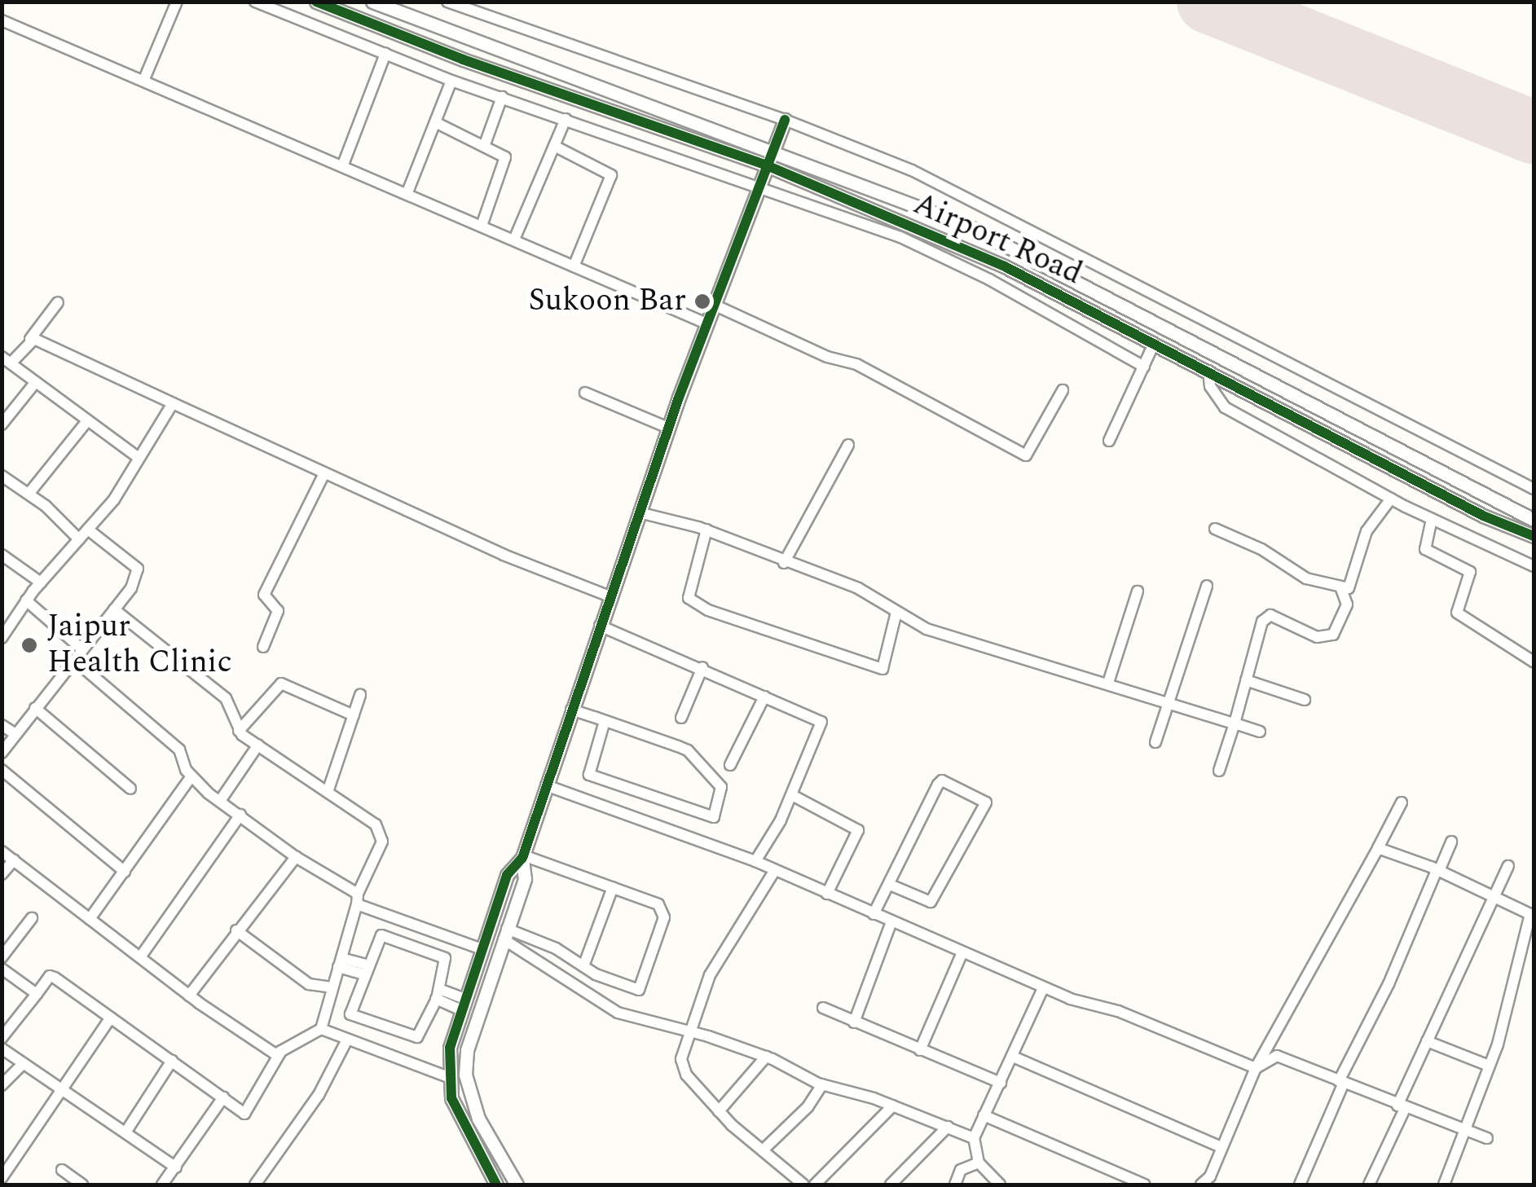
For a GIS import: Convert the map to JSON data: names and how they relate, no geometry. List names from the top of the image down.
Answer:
{
  "streets": {
    "street": ["Airport Road"]
  },
  "places": ["Sukoon Bar", "Jaipur Health Clinic"]
}
